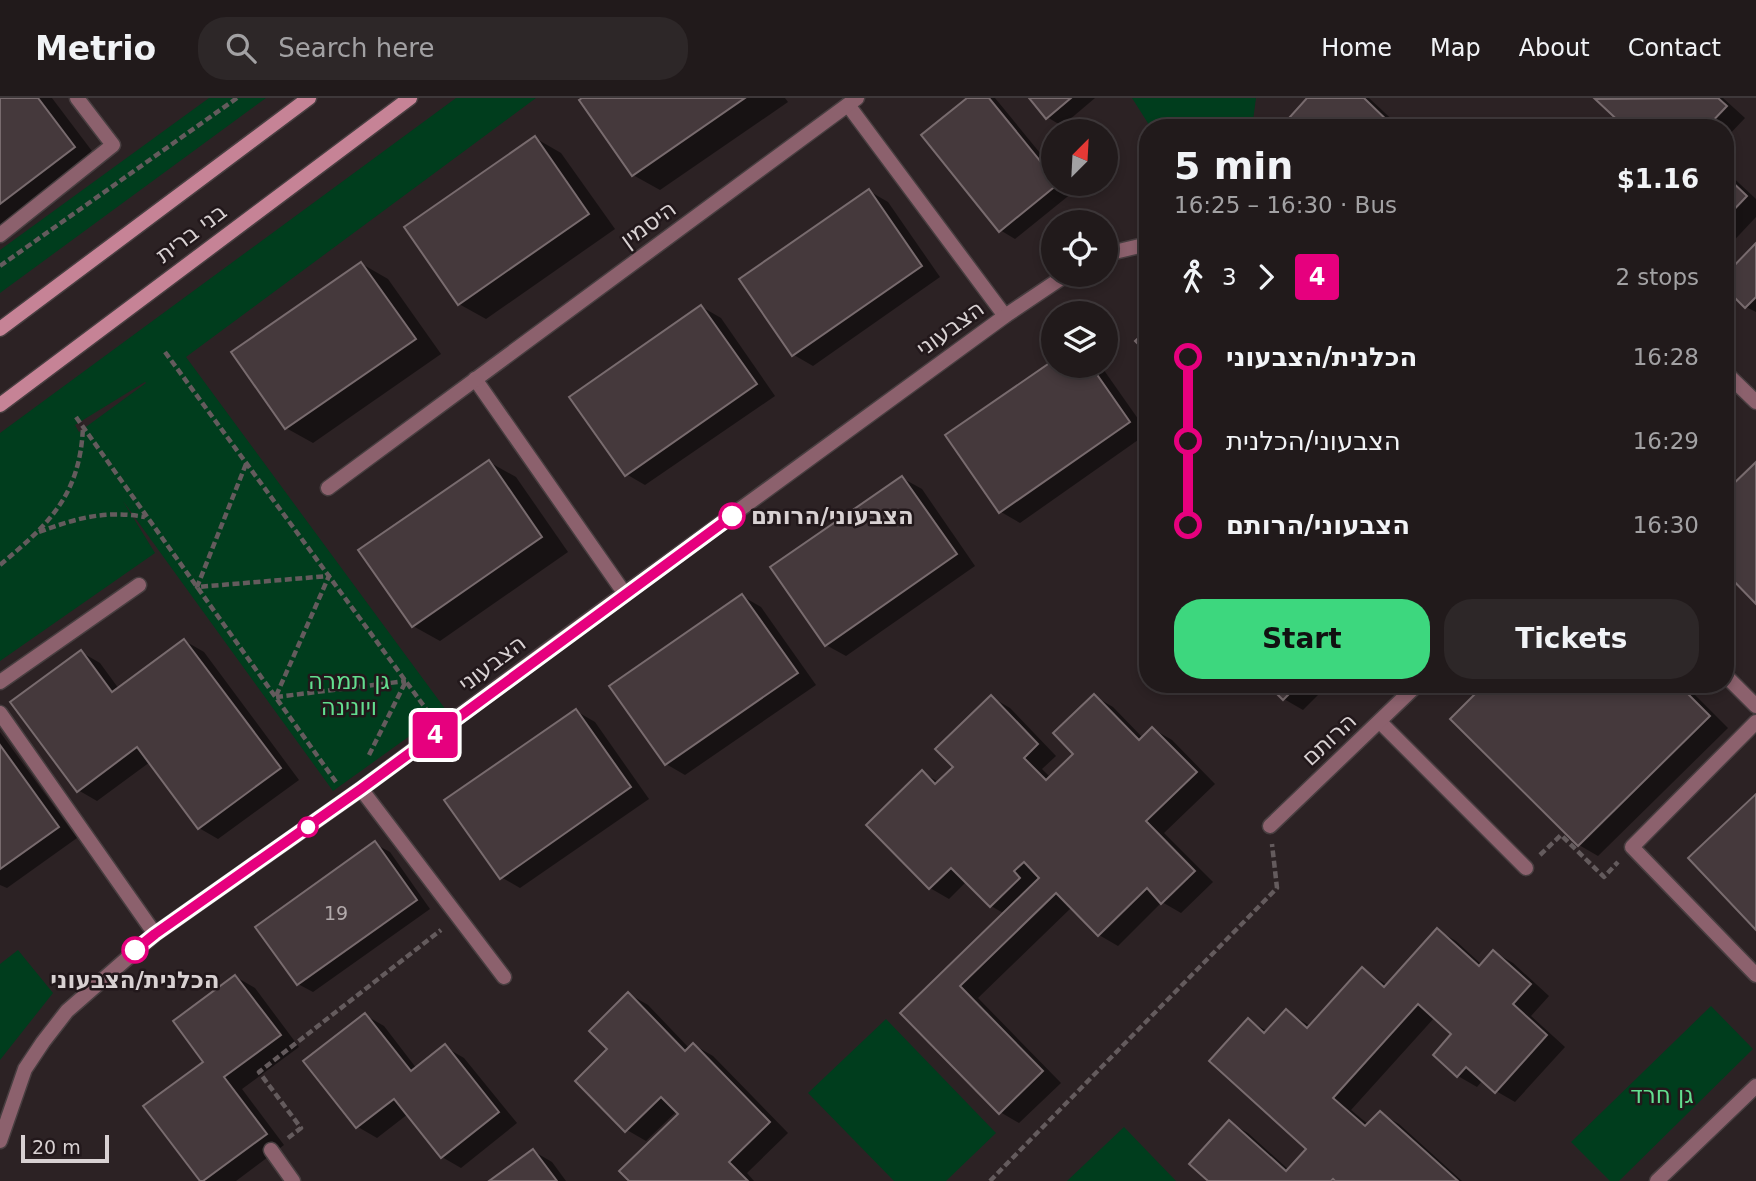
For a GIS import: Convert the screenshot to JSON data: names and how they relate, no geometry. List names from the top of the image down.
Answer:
{
  "streets": {
    "main road": ["בני ברית"],
    "street": ["היסמין", "הצבעוני", "הרותם"]
  },
  "crossings": [
    ["היסמין", "הצבעוני"]
  ],
  "parks": ["גן תמרה ויונינה", "גן חרד"],
  "places": ["הצבעוני/הרותם", "הכלנית/הצבעוני"],
  "lines": ["bus line 4"],
  "house_numbers": ["19"],
  "scale_bar": "20 m",
  "north": "top right",
  "page": {
    "header": "Metrio",
    "search": "Search here",
    "nav": [
      "Home",
      "Map",
      "About",
      "Contact"
    ],
    "on_map": "4",
    "heading": ["5 min", "16:25 – 16:30 · Bus", "$1.16"],
    "legs": ["3", "4", "2 stops"],
    "list": [
      {
        "name": "הכלנית/הצבעוני",
        "value": "16:28"
      },
      {
        "name": "הצבעוני/הכלנית",
        "value": "16:29"
      },
      {
        "name": "הצבעוני/הרותם",
        "value": "16:30"
      }
    ],
    "buttons": ["Start", "Tickets"],
    "scale": "20 m"
  }
}
